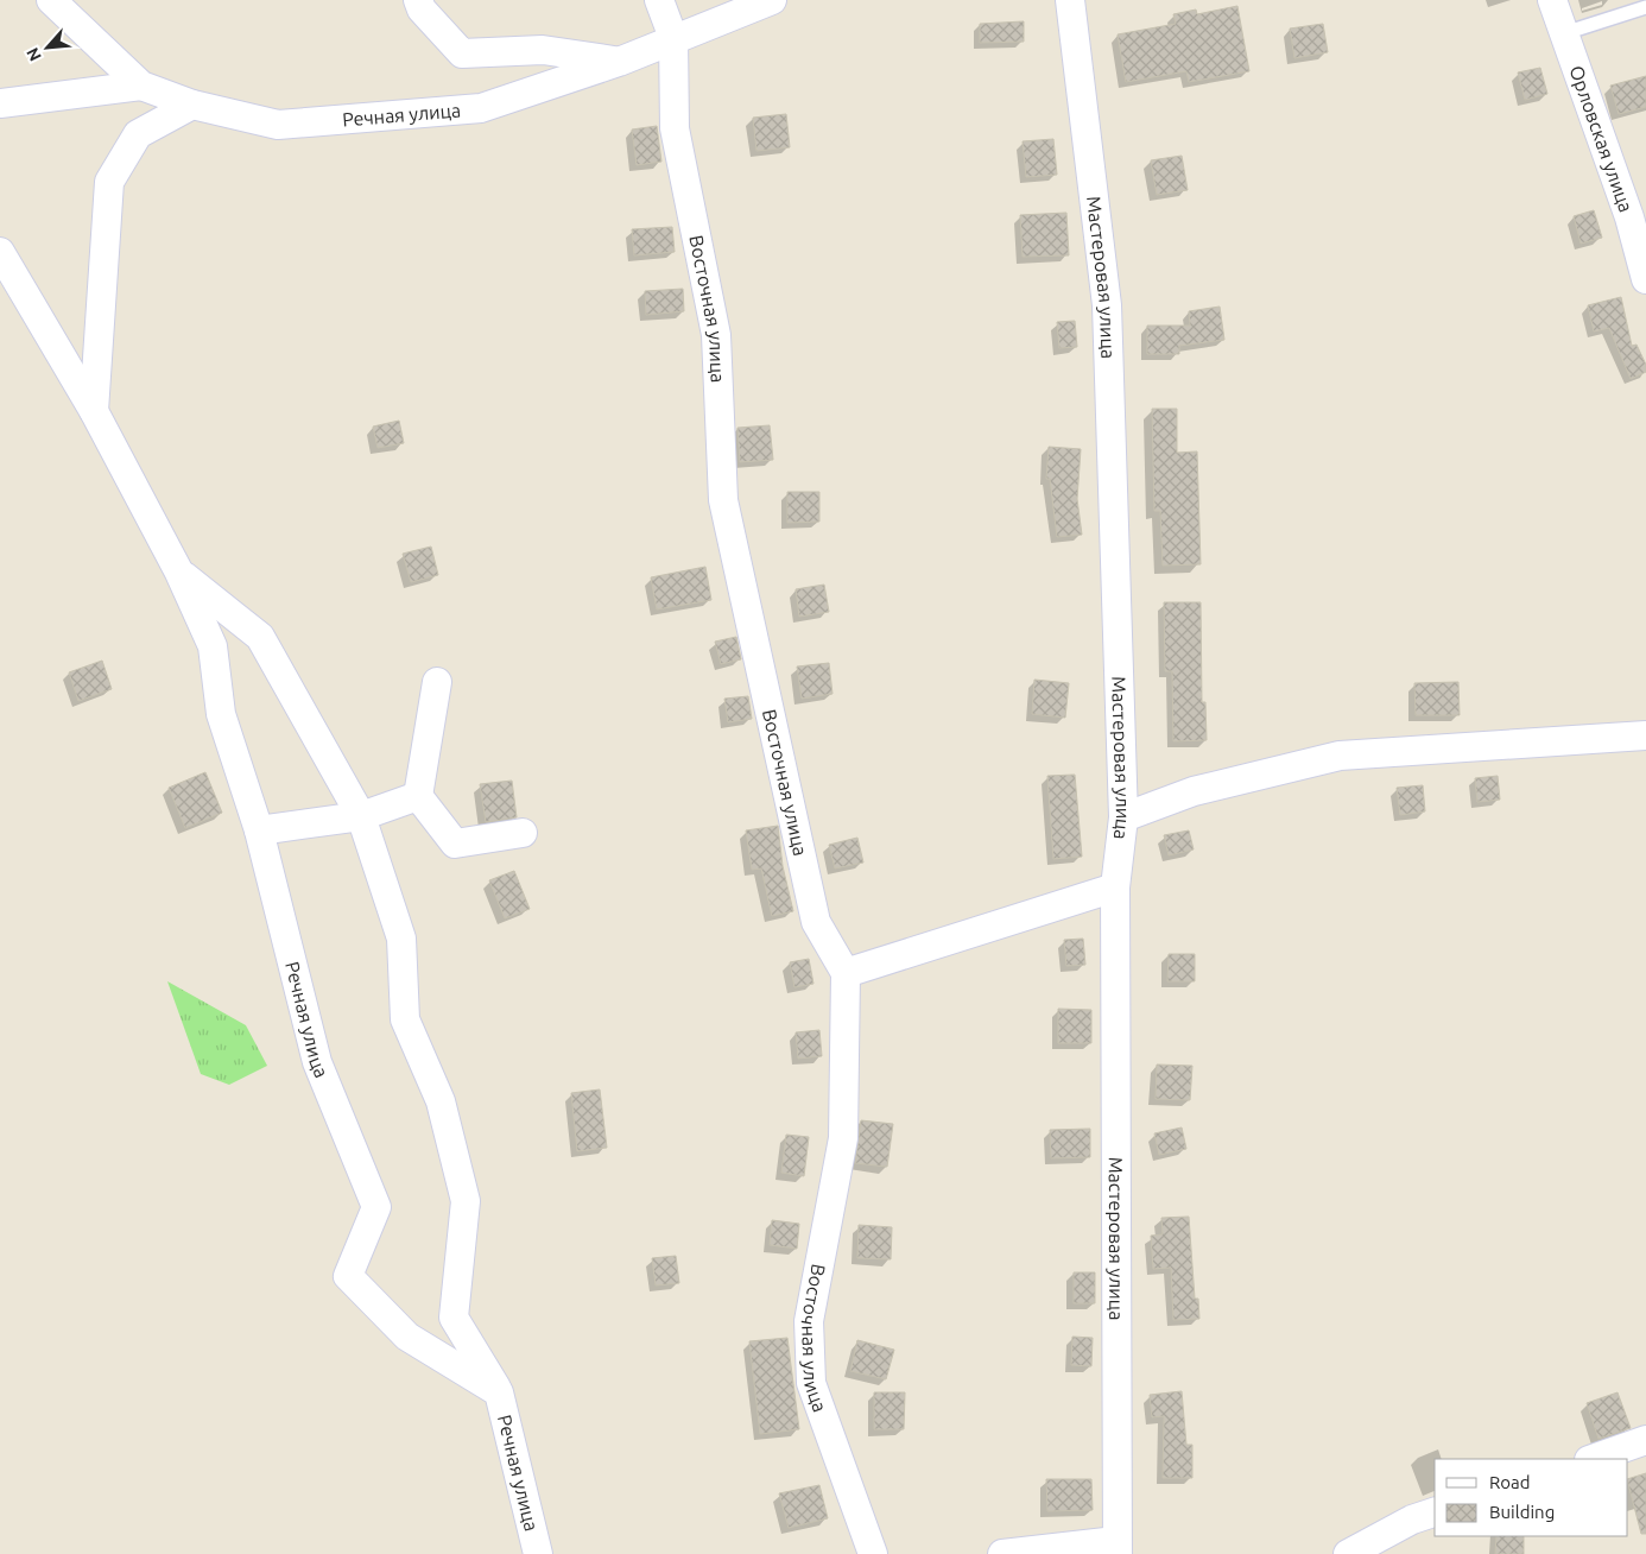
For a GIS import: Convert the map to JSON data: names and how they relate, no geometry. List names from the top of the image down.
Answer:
{
  "streets": {
    "street": [
      "Речная улица",
      "Орловская улица",
      "Мастеровая улица",
      "Восточная улица"
    ]
  },
  "crossings": [
    ["Речная улица", "Восточная улица"]
  ],
  "legend": ["Road", "Building"],
  "north": "bottom left"
}
